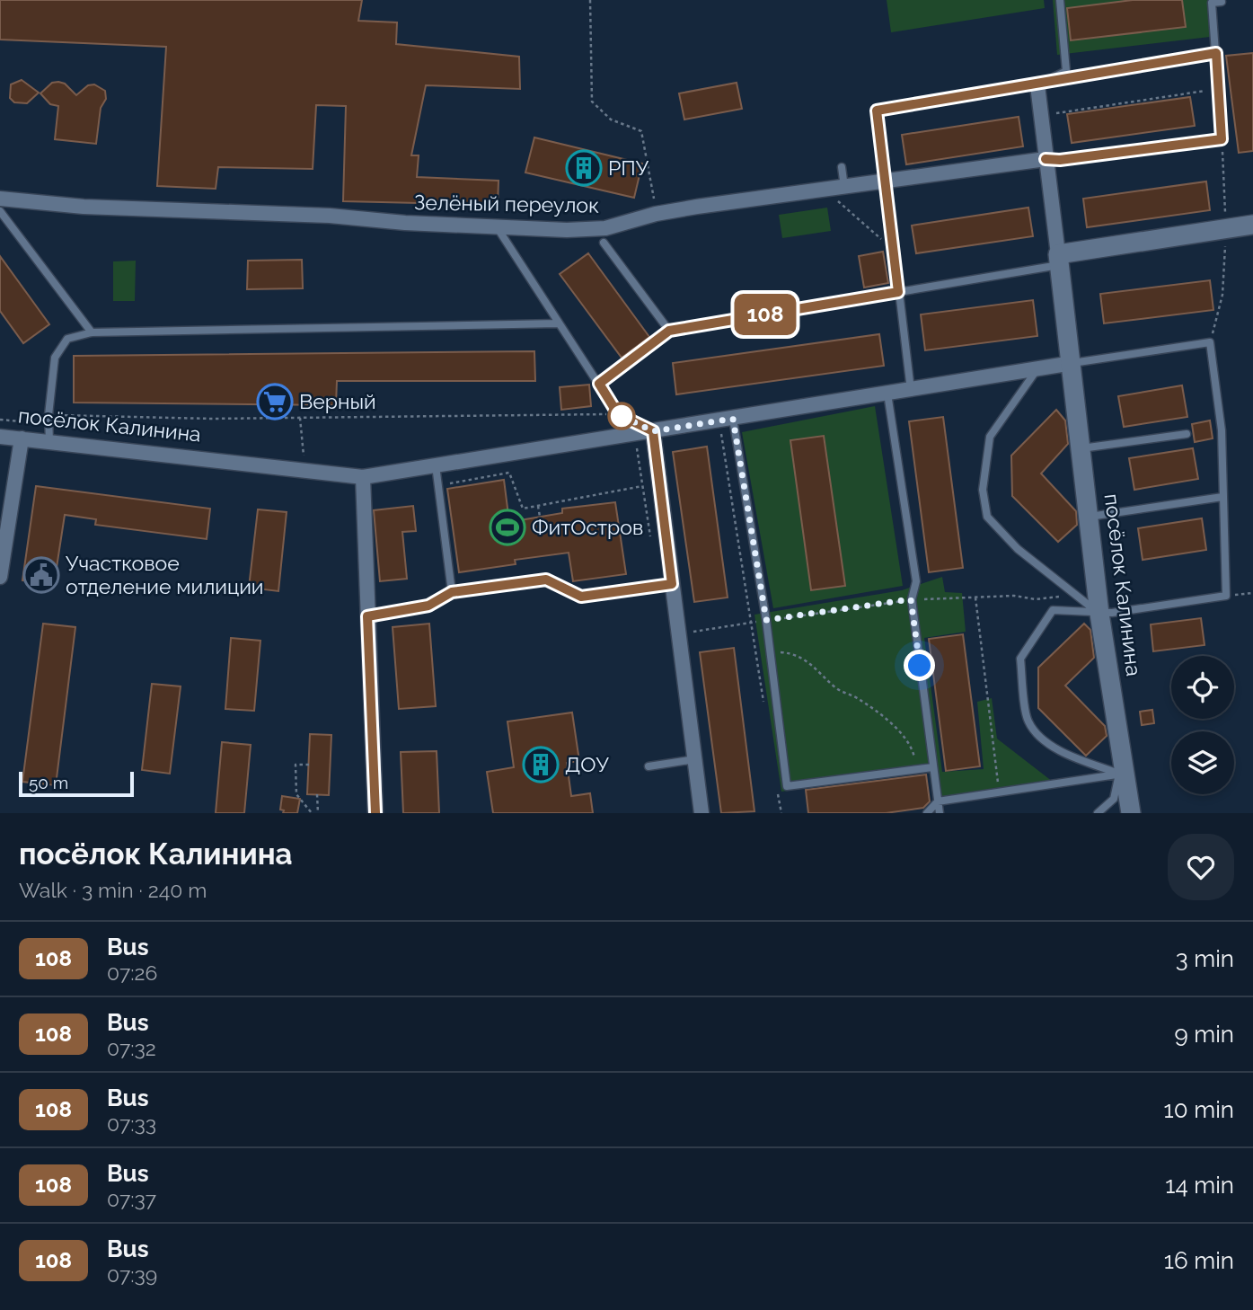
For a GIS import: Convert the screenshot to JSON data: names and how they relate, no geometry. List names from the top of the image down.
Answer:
{
  "streets": {
    "street": ["Зелёный переулок", "посёлок Калинина"]
  },
  "crossings": [
    ["Зелёный переулок", "посёлок Калинина"]
  ],
  "places": {
    "building": ["РПУ", "ДОУ"],
    "supermarket": ["Верный"],
    "sports": ["ФитОстров"],
    "public building": ["Участковое отделение милиции"]
  },
  "lines": ["bus line 108"],
  "scale_bar": "50 m",
  "page": {
    "on_map": "108",
    "scale": "50 m",
    "heading": ["посёлок Калинина", "Walk · 3 min · 240 m"],
    "list": [
      {
        "mark": "108",
        "name": "Bus",
        "note": "07:26",
        "value": "3 min"
      },
      {
        "mark": "108",
        "name": "Bus",
        "note": "07:32",
        "value": "9 min"
      },
      {
        "mark": "108",
        "name": "Bus",
        "note": "07:33",
        "value": "10 min"
      },
      {
        "mark": "108",
        "name": "Bus",
        "note": "07:37",
        "value": "14 min"
      },
      {
        "mark": "108",
        "name": "Bus",
        "note": "07:39",
        "value": "16 min"
      }
    ]
  }
}
